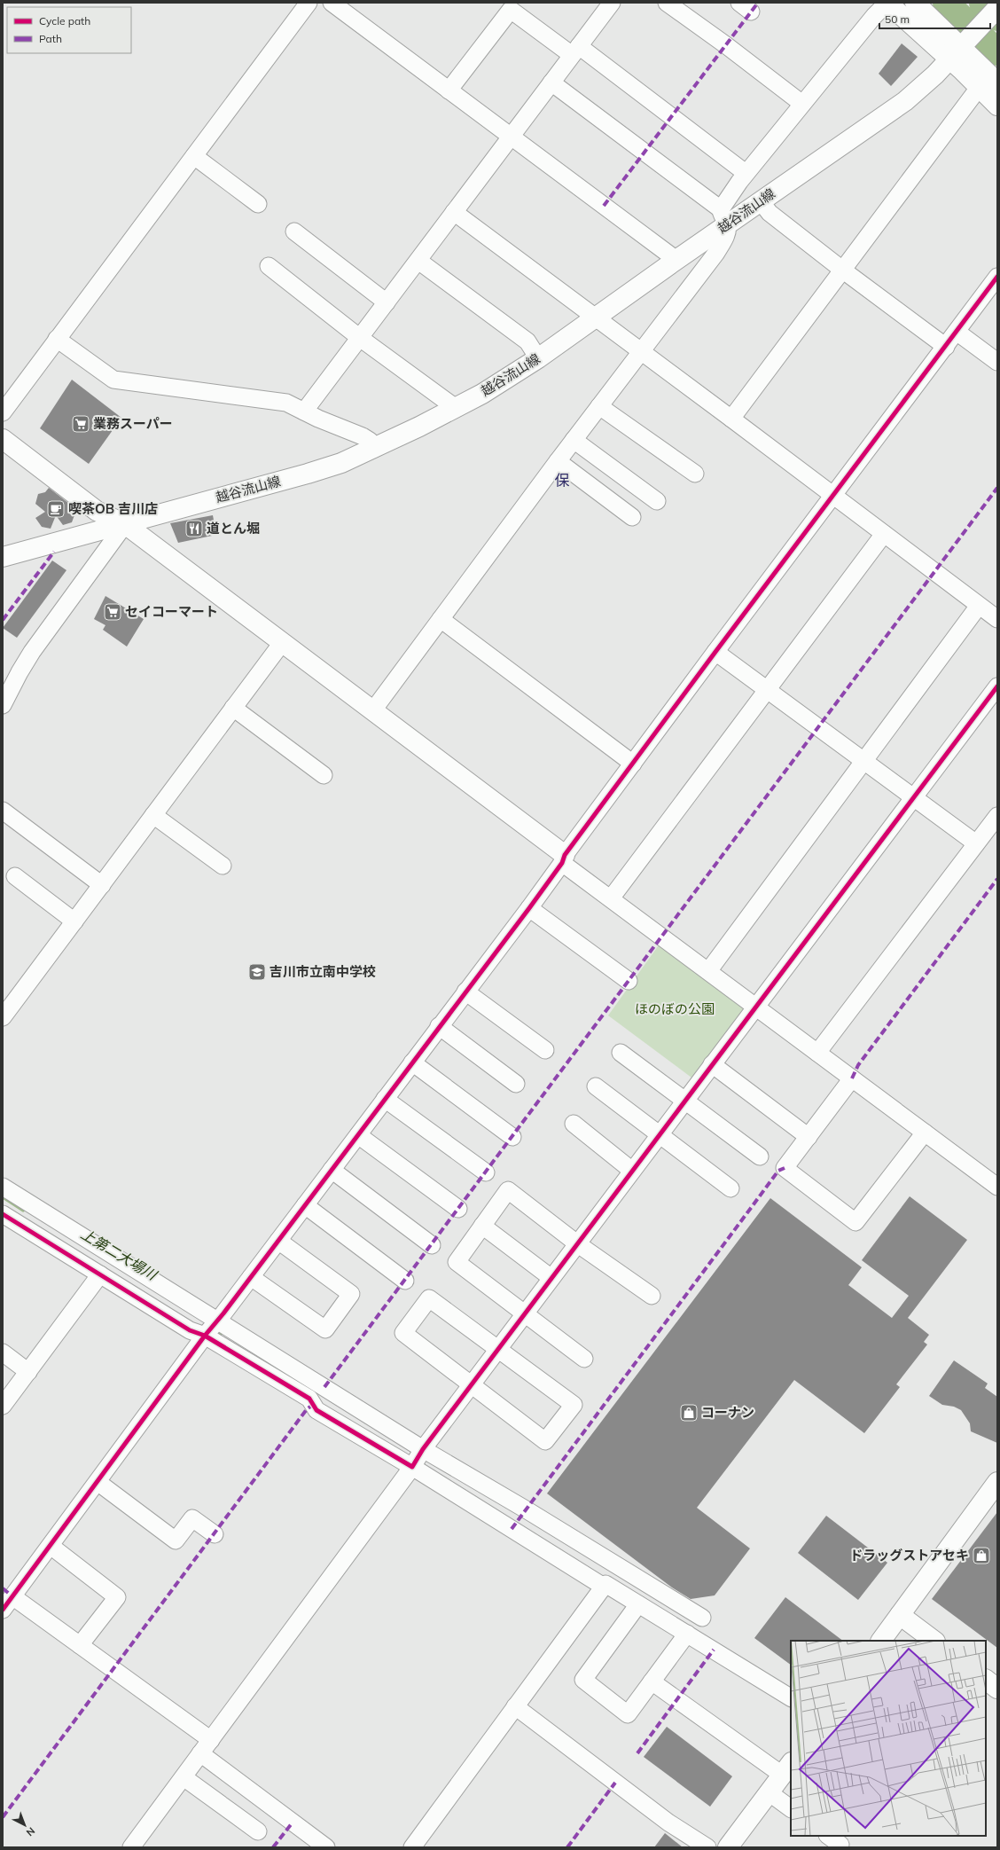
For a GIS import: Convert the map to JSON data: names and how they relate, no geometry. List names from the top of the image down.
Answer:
{
  "streets": {
    "main road": ["越谷流山線"]
  },
  "districts": ["保"],
  "water": ["上第二大場川"],
  "parks": ["ほのぼの公園"],
  "places": {
    "supermarket": ["業務スーパー", "セイコーマート"],
    "cafe": ["喫茶OB 吉川店"],
    "restaurant": ["道とん堀"],
    "school or university": ["吉川市立南中学校"],
    "shop": ["コーナン", "ドラッグストアセキ"]
  },
  "legend": ["Cycle path", "Path"],
  "scale_bar": "50 m",
  "north": "bottom right"
}
